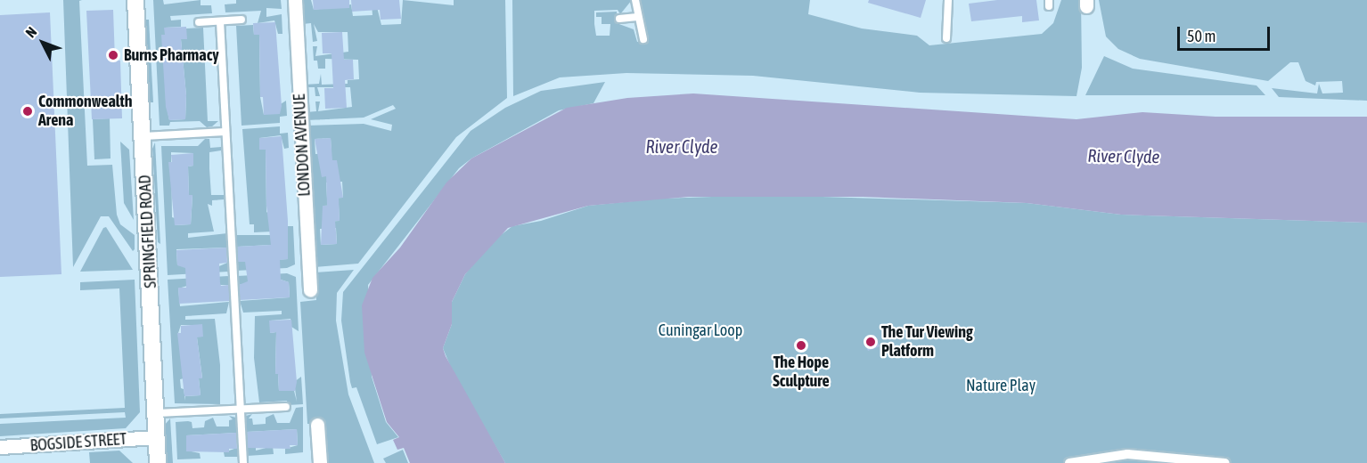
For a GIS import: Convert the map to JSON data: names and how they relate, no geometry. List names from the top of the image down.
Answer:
{
  "streets": {
    "street": ["LONDON AVENUE", "SPRINGFIELD ROAD", "BOGSIDE STREET"]
  },
  "crossings": [
    ["SPRINGFIELD ROAD", "BOGSIDE STREET"]
  ],
  "water": ["River Clyde"],
  "parks": ["Cuningar Loop", "Nature Play"],
  "places": [
    "Burns Pharmacy",
    "Commonwealth Arena",
    "The Tur Viewing Platform",
    "The Hope Sculpture"
  ],
  "scale_bar": "50 m",
  "north": "top left"
}
